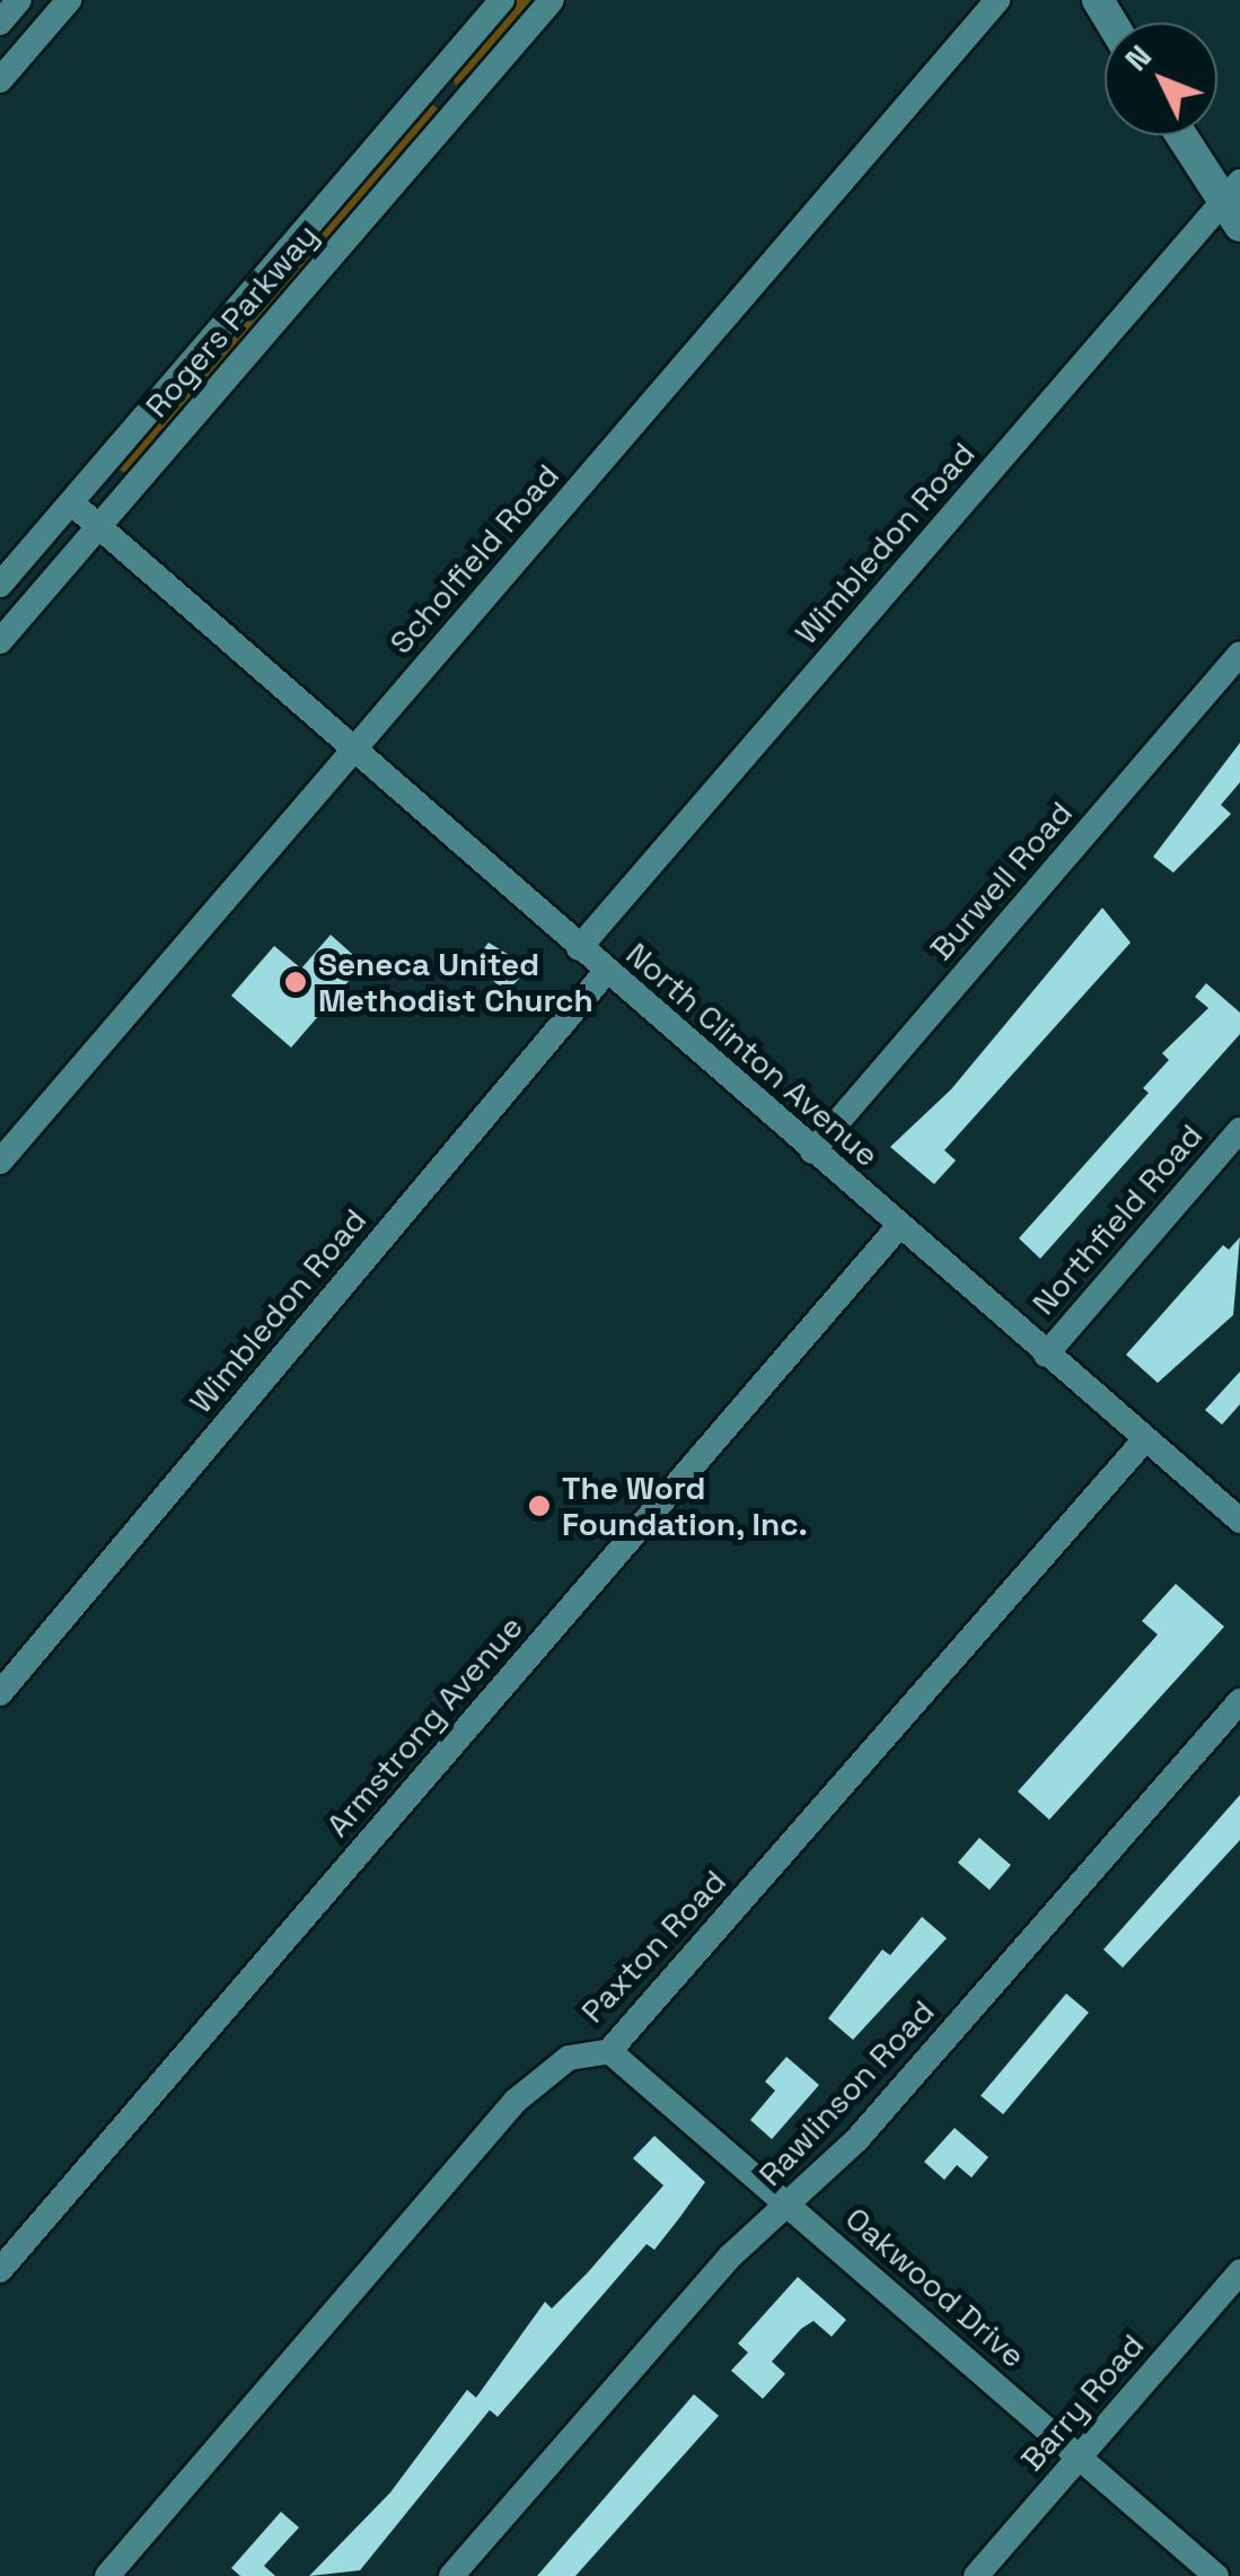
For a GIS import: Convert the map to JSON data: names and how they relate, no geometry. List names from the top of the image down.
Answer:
{
  "streets": {
    "street": [
      "Rogers Parkway",
      "Wimbledon Road",
      "Scholfield Road",
      "Burwell Road",
      "North Clinton Avenue",
      "Northfield Road",
      "Armstrong Avenue",
      "Paxton Road",
      "Rawlinson Road",
      "Oakwood Drive",
      "Barry Road"
    ]
  },
  "crossings": [
    ["Rogers Parkway", "North Clinton Avenue"],
    ["Wimbledon Road", "North Clinton Avenue"],
    ["Scholfield Road", "North Clinton Avenue"],
    ["Burwell Road", "North Clinton Avenue"],
    ["North Clinton Avenue", "Northfield Road"],
    ["North Clinton Avenue", "Armstrong Avenue"],
    ["North Clinton Avenue", "Paxton Road"],
    ["Paxton Road", "Oakwood Drive"],
    ["Rawlinson Road", "Oakwood Drive"],
    ["Oakwood Drive", "Barry Road"]
  ],
  "places": ["Seneca United Methodist Church", "The Word Foundation, Inc."],
  "north": "top left"
}
